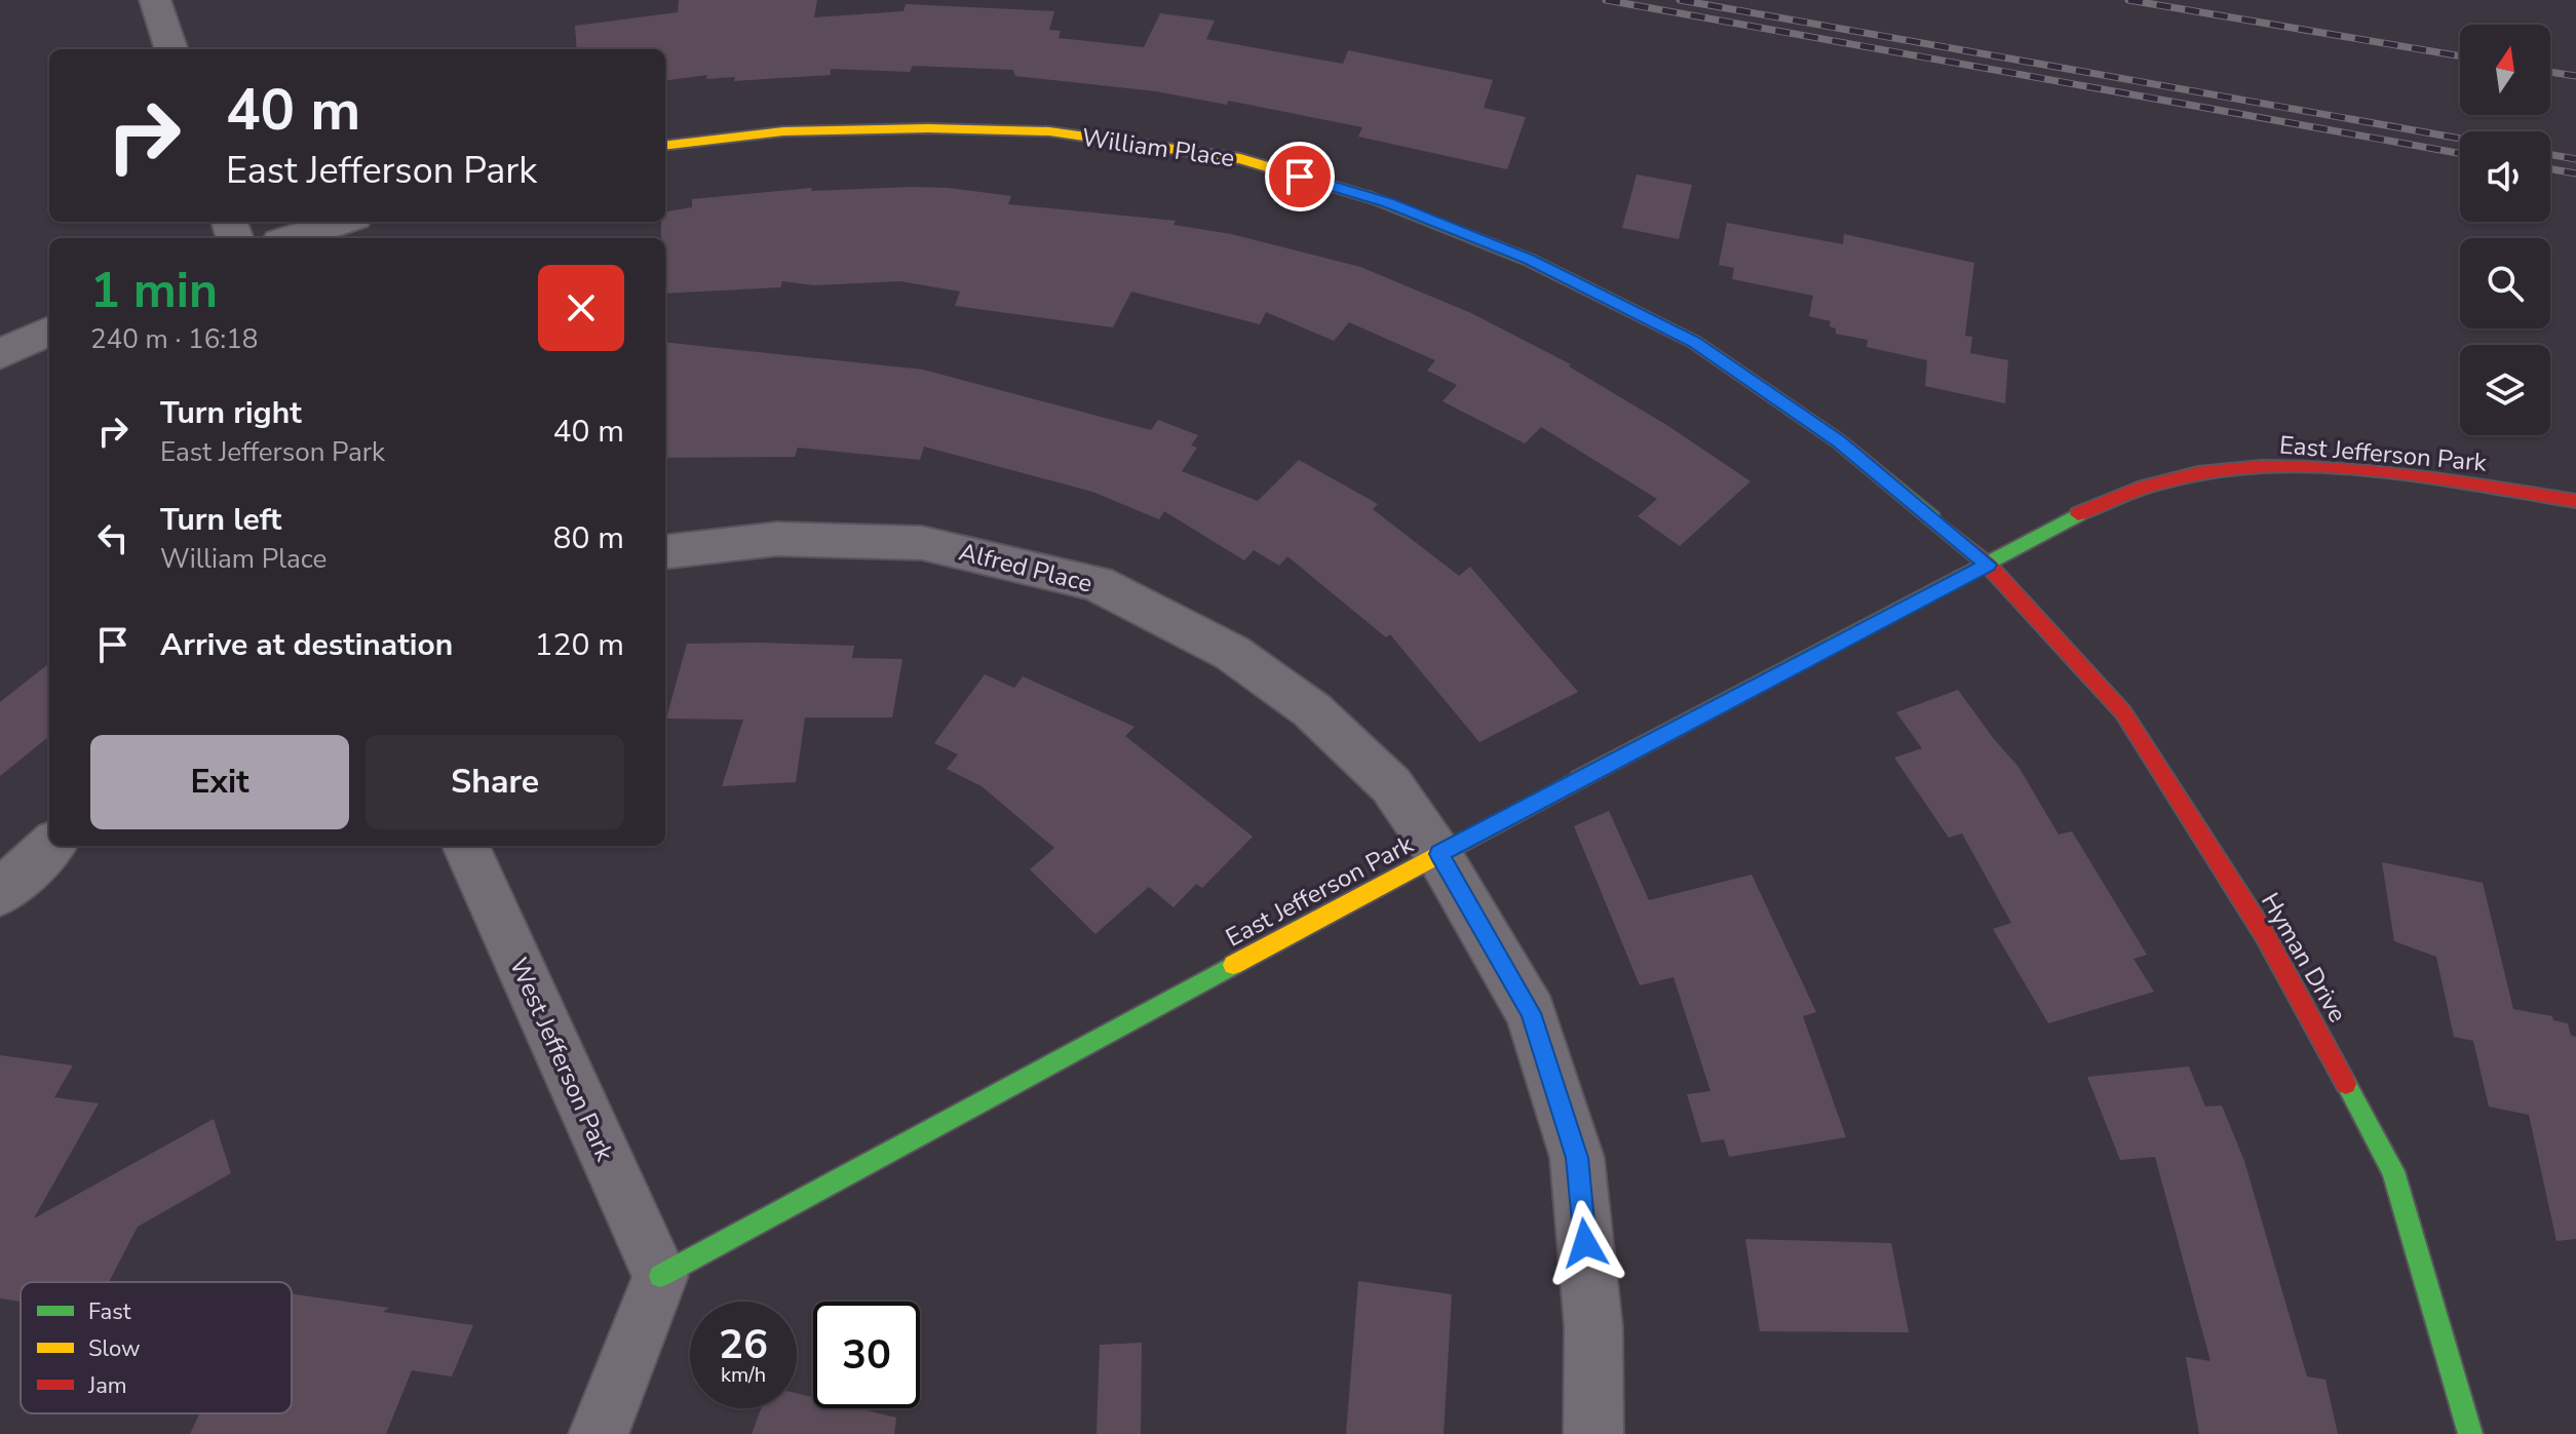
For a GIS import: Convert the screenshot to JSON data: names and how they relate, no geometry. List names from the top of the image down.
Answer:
{
  "streets": {
    "street": [
      "William Place",
      "East Jefferson Park",
      "Alfred Place",
      "Hyman Drive",
      "West Jefferson Park"
    ]
  },
  "crossings": [
    ["William Place", "East Jefferson Park"],
    ["William Place", "Hyman Drive"],
    ["East Jefferson Park", "Alfred Place"],
    ["East Jefferson Park", "Hyman Drive"],
    ["East Jefferson Park", "West Jefferson Park"]
  ],
  "legend": ["Fast", "Slow", "Jam"],
  "north": "top",
  "page": {
    "turn": ["40 m", "East Jefferson Park"],
    "heading": ["1 min", "240 m · 16:18"],
    "list": [
      {
        "name": "Turn right",
        "note": "East Jefferson Park",
        "value": "40 m"
      },
      {
        "name": "Turn left",
        "note": "William Place",
        "value": "80 m"
      },
      {
        "name": "Arrive at destination",
        "value": "120 m"
      }
    ],
    "buttons": ["Exit", "Share"],
    "speed": "26 km/h",
    "limit": "30"
  }
}
